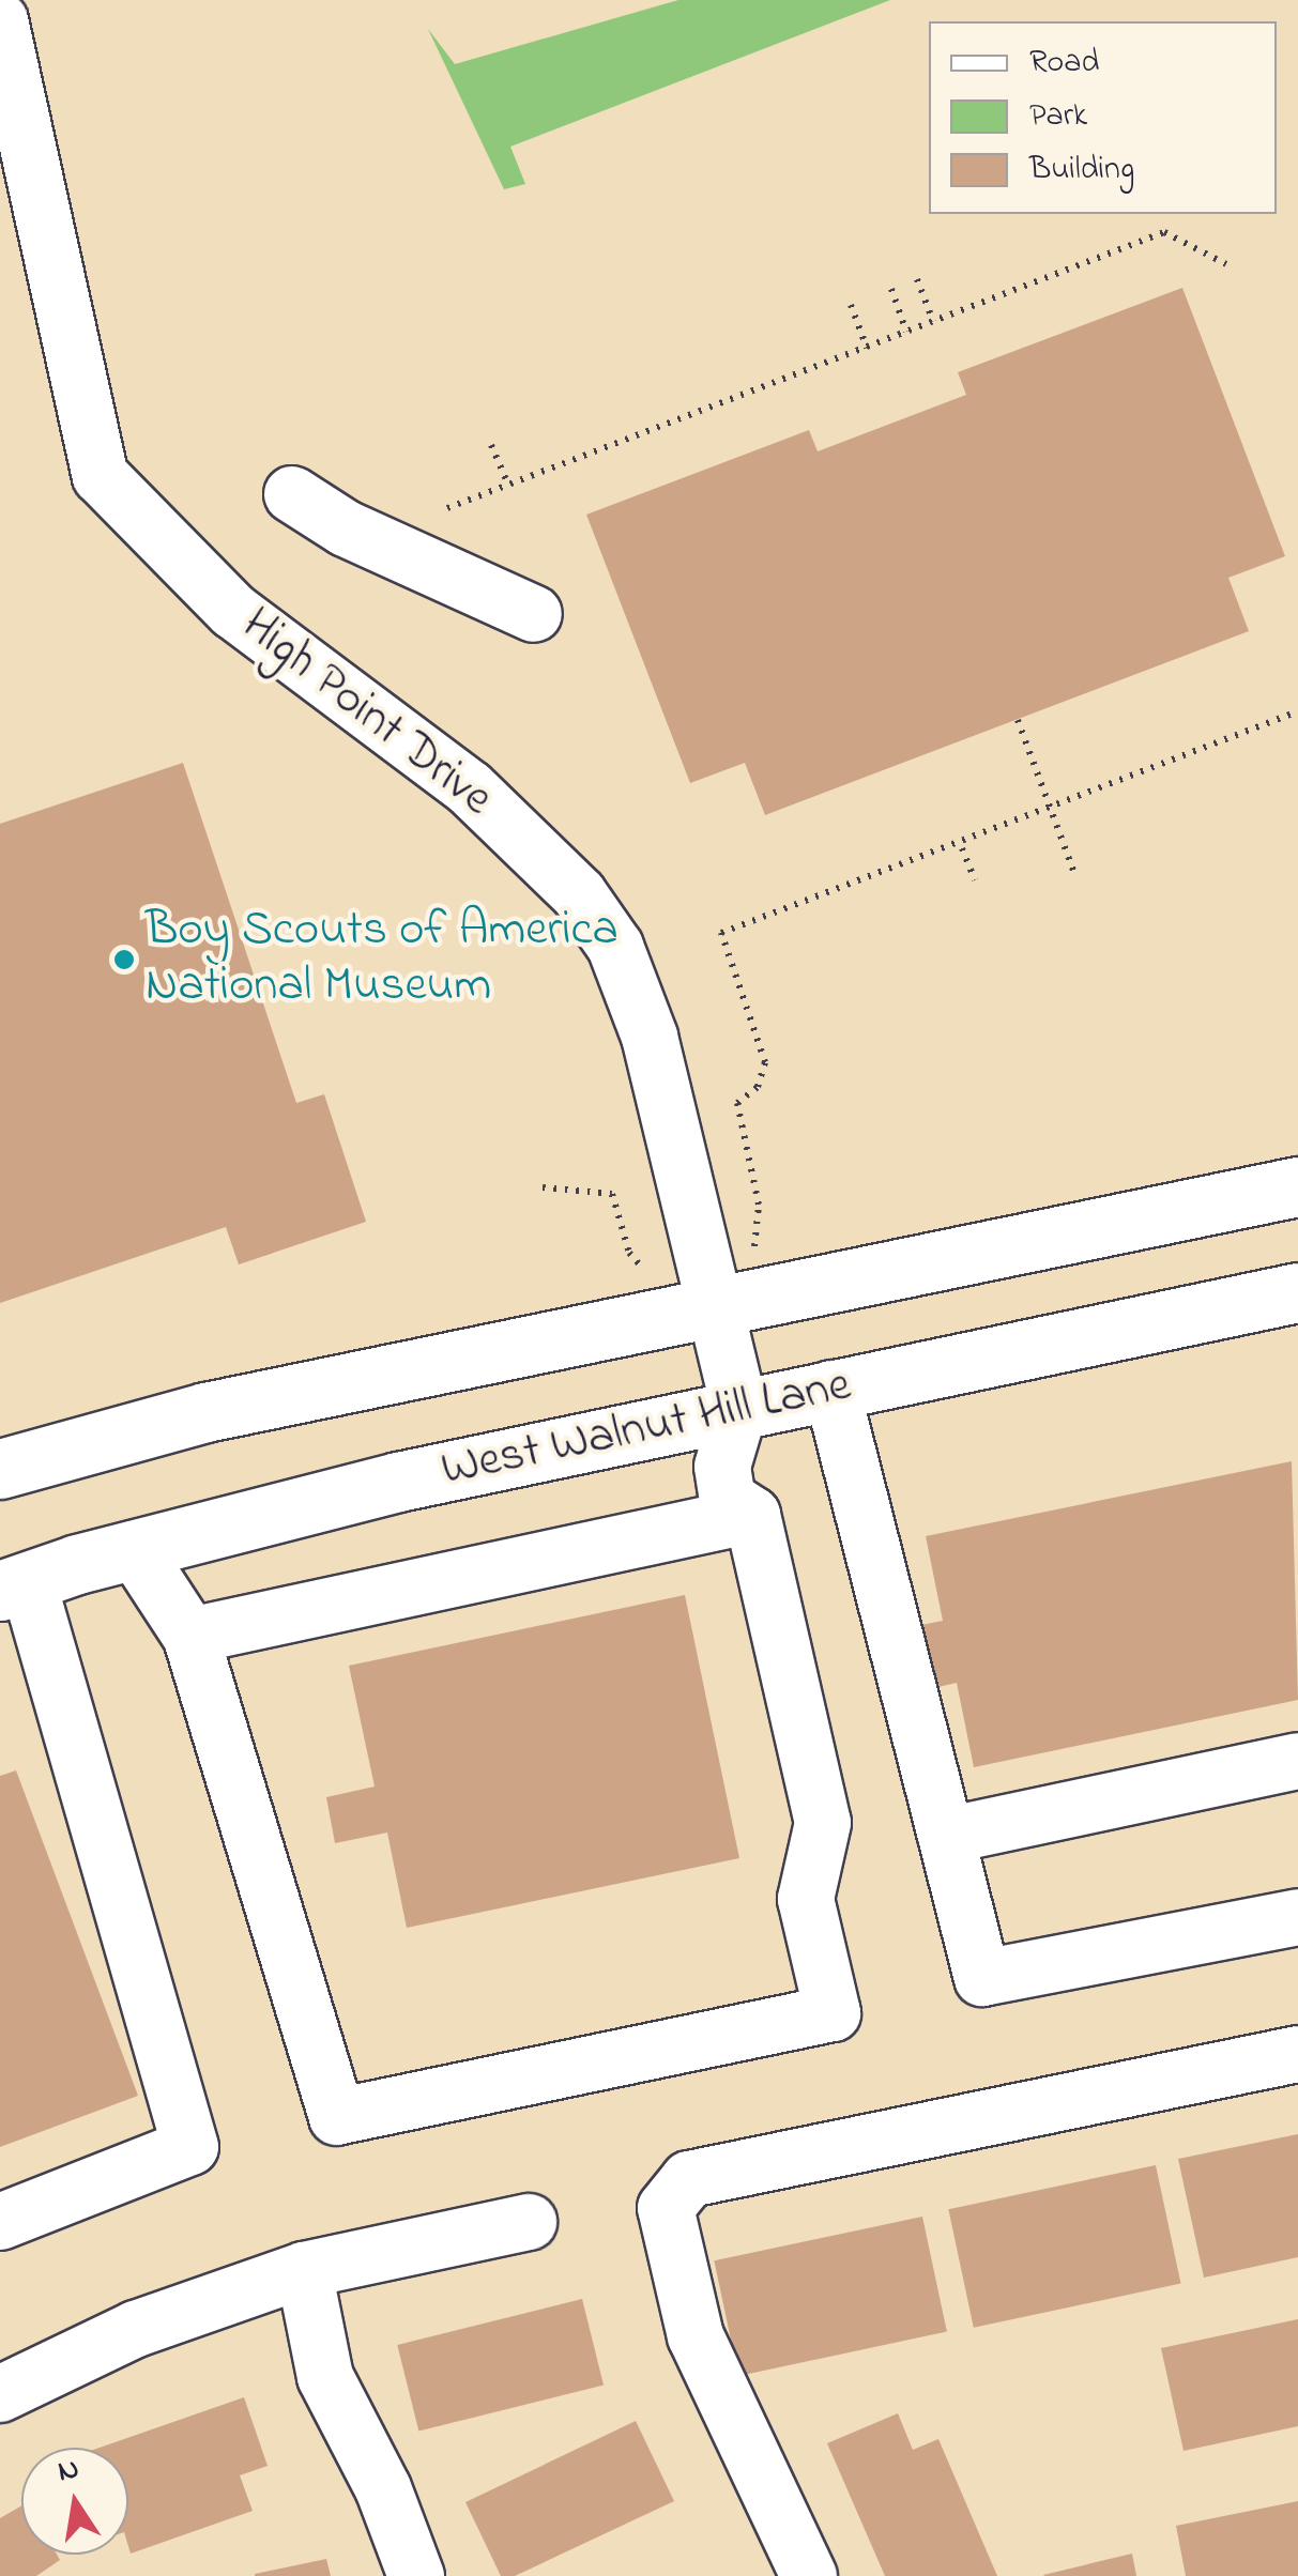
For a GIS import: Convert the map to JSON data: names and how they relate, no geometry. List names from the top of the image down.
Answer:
{
  "streets": {
    "main road": ["West Walnut Hill Lane"],
    "street": ["High Point Drive"]
  },
  "crossings": [
    ["High Point Drive", "West Walnut Hill Lane"]
  ],
  "places": ["Boy Scouts of America National Museum"],
  "legend": ["Road", "Park", "Building"],
  "north": "top"
}
